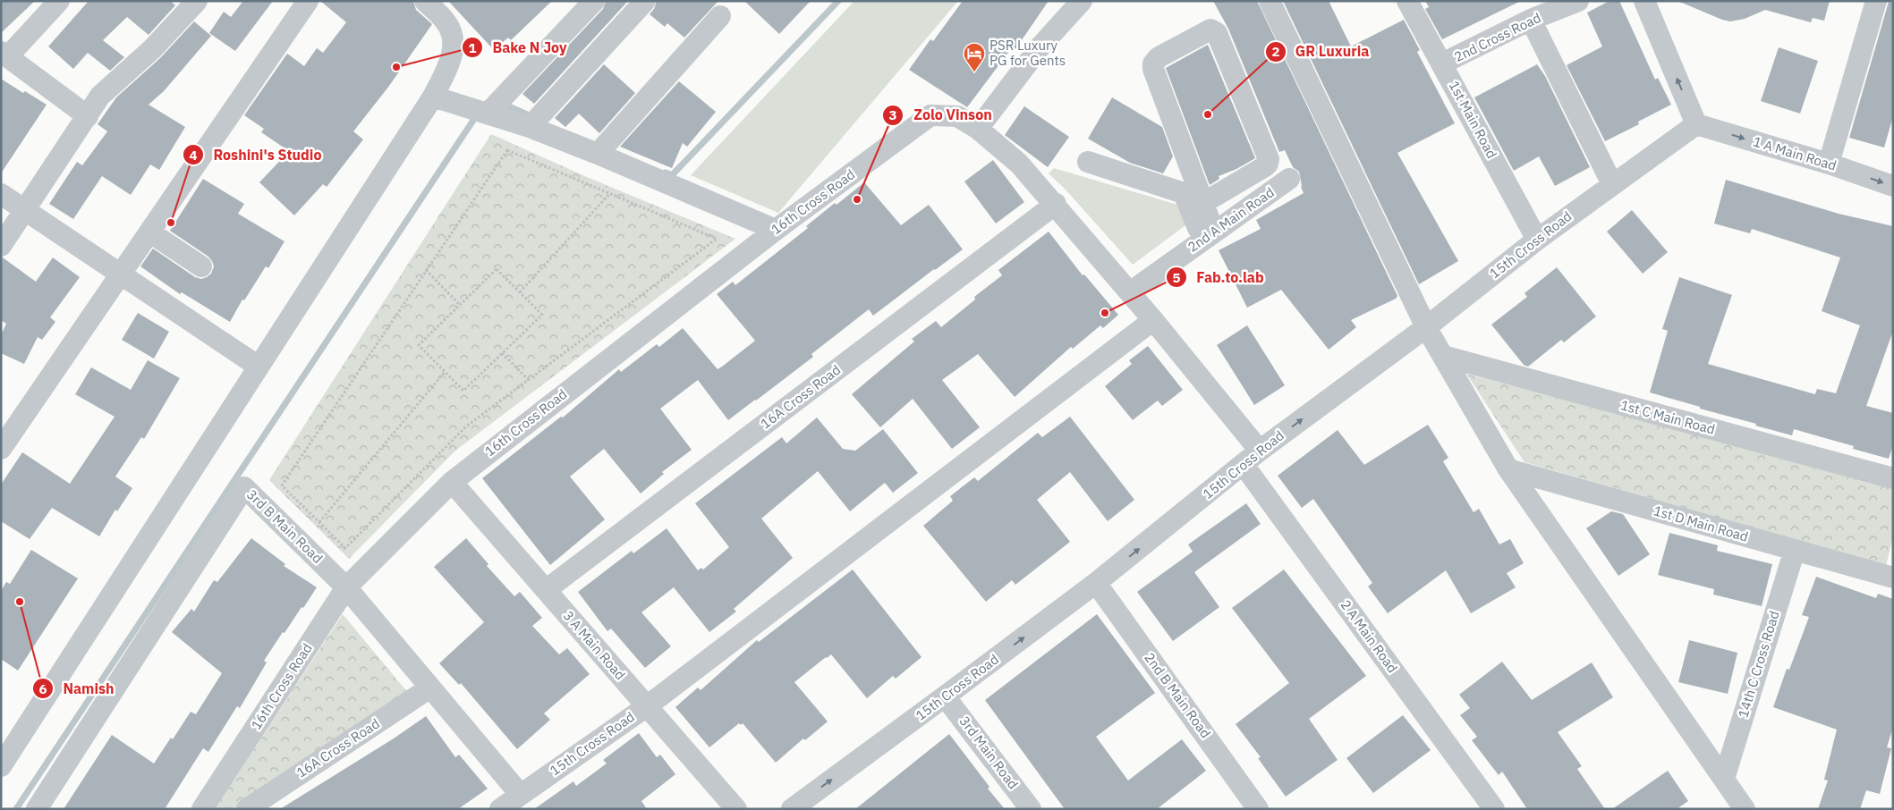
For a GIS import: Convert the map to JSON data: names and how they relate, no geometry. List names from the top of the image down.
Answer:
{
  "streets": {
    "street": [
      "2nd Cross Road",
      "1st Main Road",
      "1 A Main Road",
      "16th Cross Road",
      "2nd A Main Road",
      "15th Cross Road",
      "16A Cross Road",
      "1st C Main Road",
      "1st D Main Road",
      "3rd B Main Road",
      "2 A Main Road",
      "3 A Main Road",
      "14th C Cross Road",
      "2nd B Main Road",
      "3rd Main Road"
    ]
  },
  "crossings": [
    ["2nd Cross Road", "1st Main Road"],
    ["1st Main Road", "15th Cross Road"],
    ["1 A Main Road", "15th Cross Road"],
    ["16th Cross Road", "3rd B Main Road"],
    ["16th Cross Road", "3 A Main Road"],
    ["15th Cross Road", "3rd B Main Road"],
    ["15th Cross Road", "2 A Main Road"],
    ["15th Cross Road", "3 A Main Road"],
    ["15th Cross Road", "2nd B Main Road"],
    ["15th Cross Road", "3rd Main Road"],
    ["16A Cross Road", "3rd B Main Road"],
    ["16A Cross Road", "3 A Main Road"],
    ["1st D Main Road", "14th C Cross Road"]
  ],
  "one_way": ["1 A Main Road"],
  "places": {
    "other": [
      "Bake N Joy",
      "GR Luxuria",
      "Zolo Vinson",
      "Roshini's Studio",
      "Fab.to.lab",
      "Namish"
    ],
    "hotel": ["PSR Luxury PG for Gents"]
  }
}
